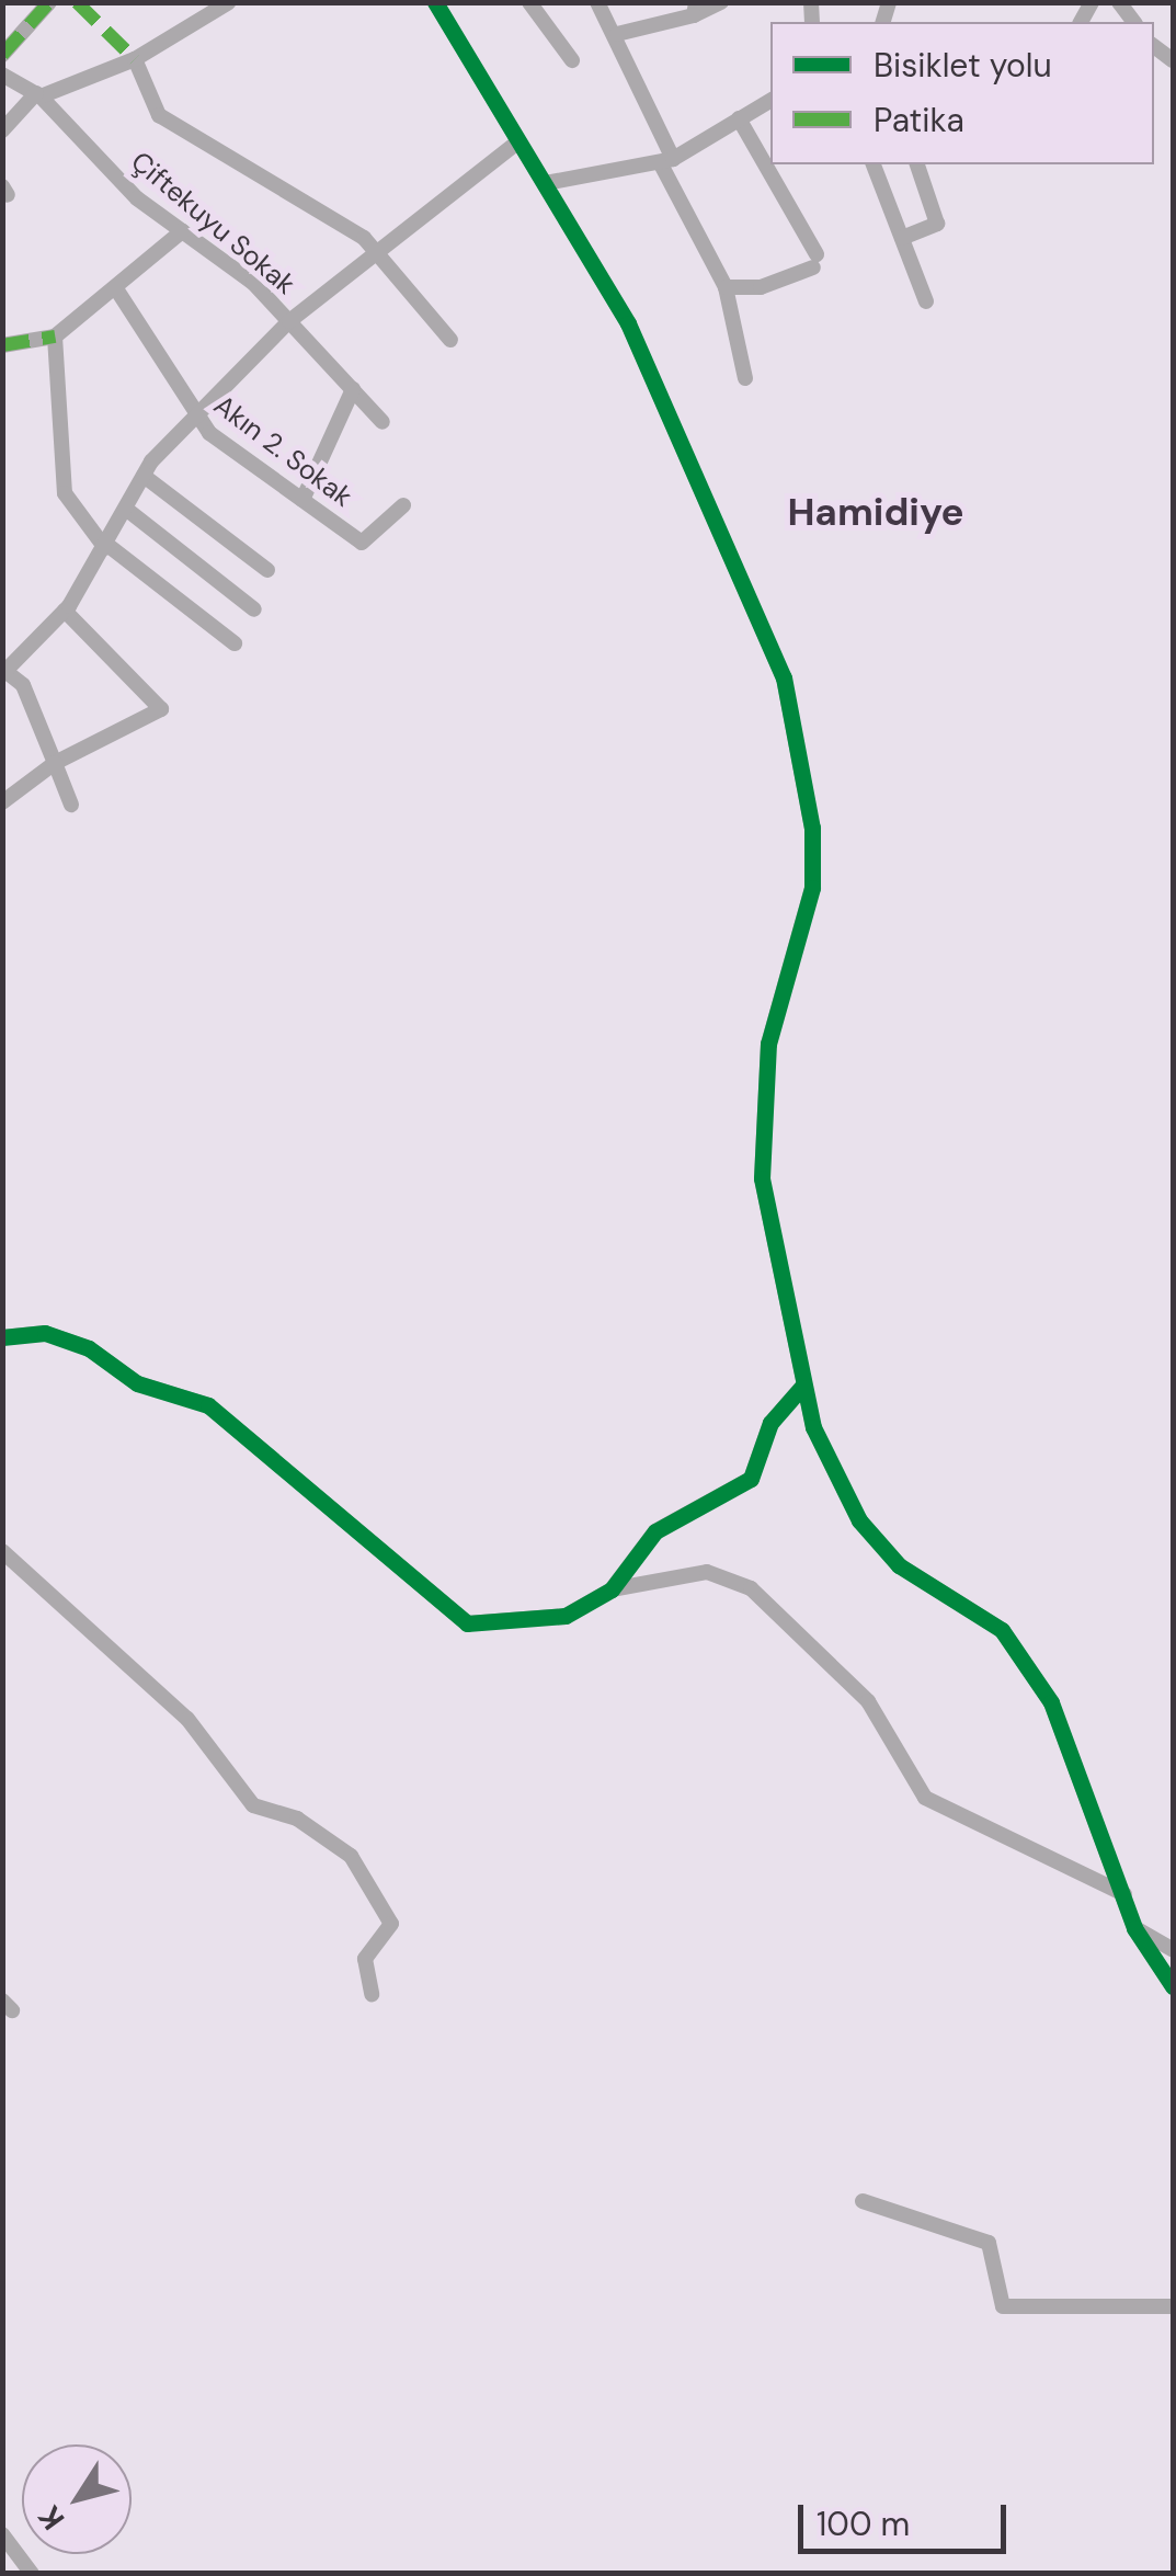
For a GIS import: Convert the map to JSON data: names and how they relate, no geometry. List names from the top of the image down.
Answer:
{
  "streets": {
    "street": ["Çiftekuyu Sokak", "Akın 2. Sokak"]
  },
  "districts": ["Hamidiye"],
  "legend": ["Bisiklet yolu", "Patika"],
  "scale_bar": "100 m",
  "north": "bottom left"
}
